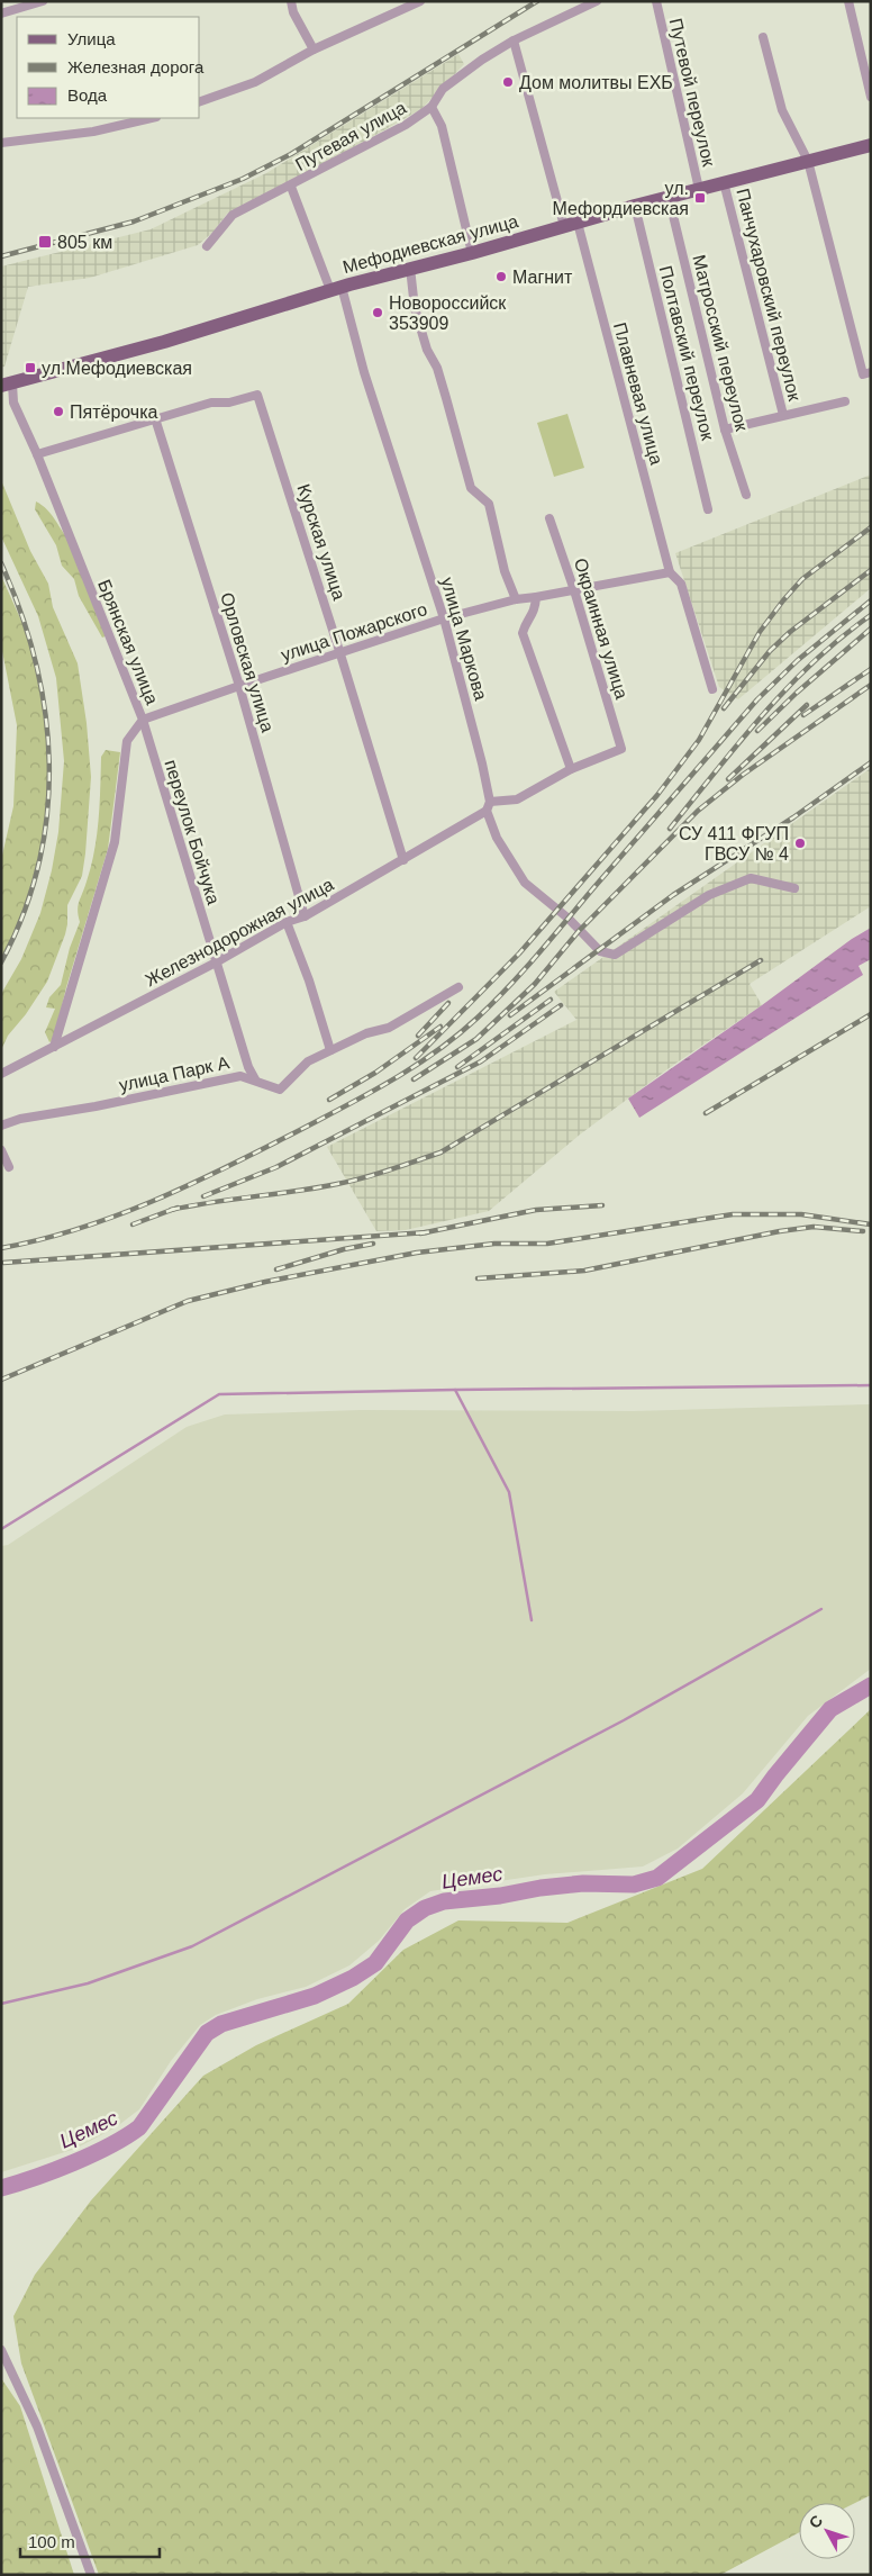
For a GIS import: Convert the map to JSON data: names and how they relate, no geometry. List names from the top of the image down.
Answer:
{
  "streets": {
    "main road": ["Мефодиевская улица"],
    "street": [
      "Путевой переулок",
      "Путевая улица",
      "Панчухаровский переулок",
      "Матросский переулок",
      "Полтавский переулок",
      "Плавневая улица",
      "Курская улица",
      "Окраинная улица",
      "улица Пожарского",
      "улица Маркова",
      "Брянская улица",
      "Орловская улица",
      "переулок Бойчука",
      "Железнодорожная улица",
      "улица Парк А"
    ]
  },
  "crossings": [
    ["Путевой переулок", "Мефодиевская улица"],
    ["Путевая улица", "Плавневая улица"],
    ["Путевая улица", "улица Маркова"],
    ["Мефодиевская улица", "Панчухаровский переулок"],
    ["Мефодиевская улица", "Матросский переулок"],
    ["Мефодиевская улица", "Полтавский переулок"],
    ["Мефодиевская улица", "Плавневая улица"],
    ["Мефодиевская улица", "улица Маркова"],
    ["Мефодиевская улица", "Брянская улица"],
    ["Плавневая улица", "улица Пожарского"],
    ["Курская улица", "улица Пожарского"],
    ["Курская улица", "Орловская улица"],
    ["Курская улица", "Железнодорожная улица"],
    ["Окраинная улица", "улица Пожарского"],
    ["Окраинная улица", "Железнодорожная улица"],
    ["улица Пожарского", "улица Маркова"],
    ["улица Пожарского", "Брянская улица"],
    ["улица Пожарского", "Орловская улица"],
    ["улица Пожарского", "переулок Бойчука"],
    ["улица Маркова", "Железнодорожная улица"],
    ["Брянская улица", "переулок Бойчука"],
    ["Брянская улица", "Железнодорожная улица"],
    ["Орловская улица", "Железнодорожная улица"],
    ["переулок Бойчука", "Железнодорожная улица"],
    ["переулок Бойчука", "улица Парк А"]
  ],
  "water": ["Цемес"],
  "places": {
    "other": [
      "Дом молитвы ЕХБ",
      "Магнит",
      "Новороссийск 353909",
      "Пятёрочка",
      "СУ 411 ФГУП ГВСУ № 4"
    ],
    "transit": ["ул. Мефордиевская", "805 км", "ул.Мефодиевская"]
  },
  "legend": ["Улица", "Железная дорога", "Вода"],
  "scale_bar": "100 m",
  "north": "top left"
}
